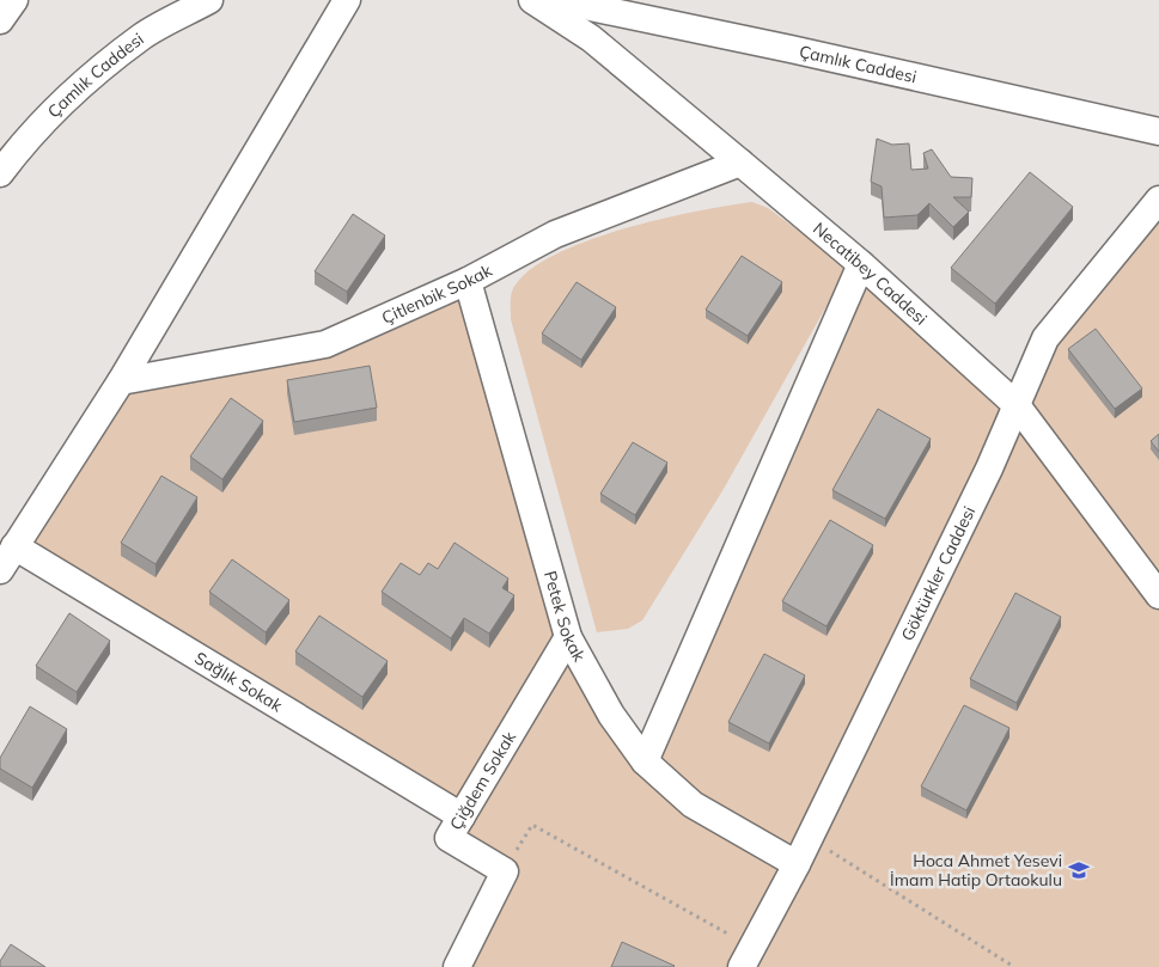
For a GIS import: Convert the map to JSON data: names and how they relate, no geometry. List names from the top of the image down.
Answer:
{
  "streets": {
    "street": [
      "Çamlık Caddesi",
      "Necatibey Caddesi",
      "Çitlenbik Sokak",
      "Göktürkler Caddesi",
      "Petek Sokak",
      "Sağlık Sokak",
      "Çiğdem Sokak"
    ]
  },
  "crossings": [
    ["Necatibey Caddesi", "Çitlenbik Sokak"],
    ["Necatibey Caddesi", "Göktürkler Caddesi"],
    ["Çitlenbik Sokak", "Petek Sokak"],
    ["Göktürkler Caddesi", "Petek Sokak"],
    ["Petek Sokak", "Çiğdem Sokak"],
    ["Sağlık Sokak", "Çiğdem Sokak"]
  ],
  "places": {
    "school or university": ["Hoca Ahmet Yesevi İmam Hatip Ortaokulu"]
  }
}
